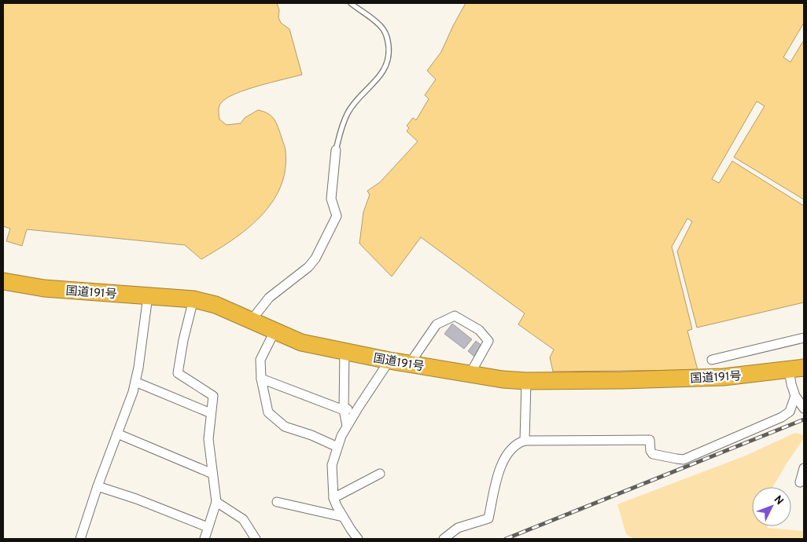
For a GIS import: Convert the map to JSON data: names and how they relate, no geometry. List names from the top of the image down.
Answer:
{
  "streets": {
    "highway": ["国道191号"]
  },
  "north": "top right"
}
